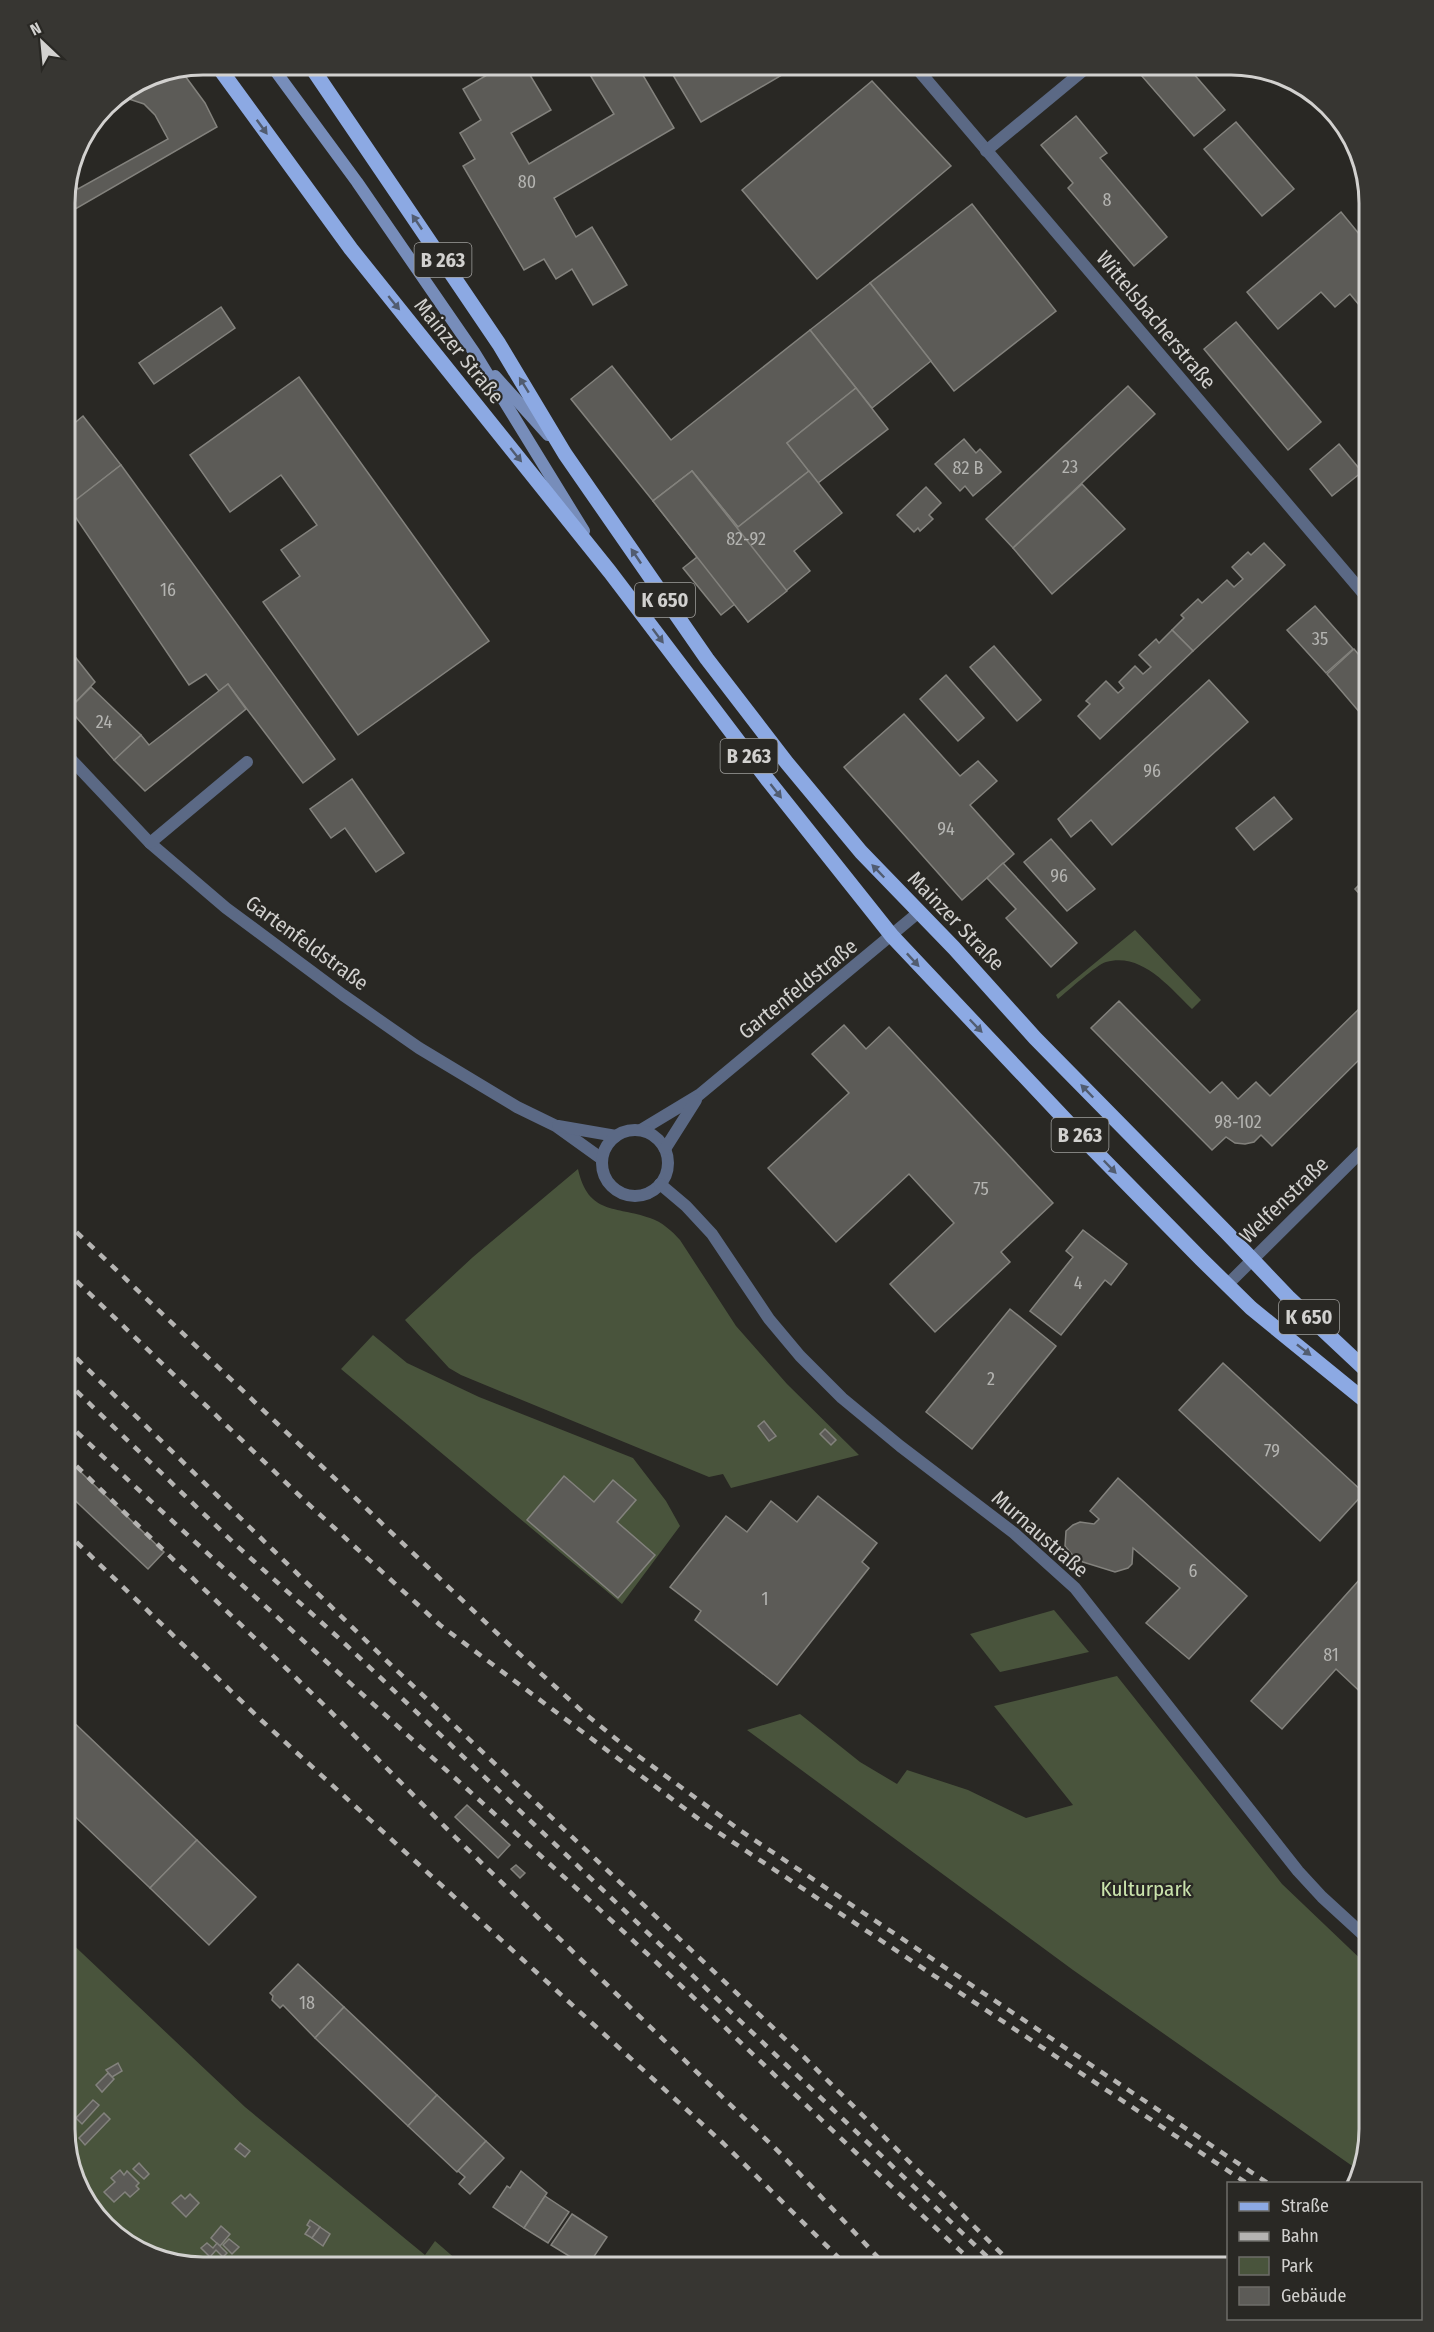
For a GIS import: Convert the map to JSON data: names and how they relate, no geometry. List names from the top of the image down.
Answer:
{
  "streets": {
    "main road": ["B 263", "Mainzer Straße", "K 650"],
    "street": [
      "Wittelsbacherstraße",
      "Gartenfeldstraße",
      "Welfenstraße",
      "Murnaustraße"
    ]
  },
  "crossings": [
    ["Mainzer Straße", "Gartenfeldstraße"],
    ["Mainzer Straße", "Welfenstraße"],
    ["Gartenfeldstraße", "Murnaustraße"]
  ],
  "parks": ["Kulturpark"],
  "house_numbers": [
    "80",
    "8",
    "23",
    "82 B",
    "82-92",
    "16",
    "35",
    "24",
    "96",
    "94",
    "96",
    "98-102",
    "75",
    "4",
    "2",
    "79",
    "6",
    "1",
    "81",
    "18"
  ],
  "legend": [
    "Straße",
    "Bahn",
    "Park",
    "Gebäude"
  ],
  "north": "top left"
}
